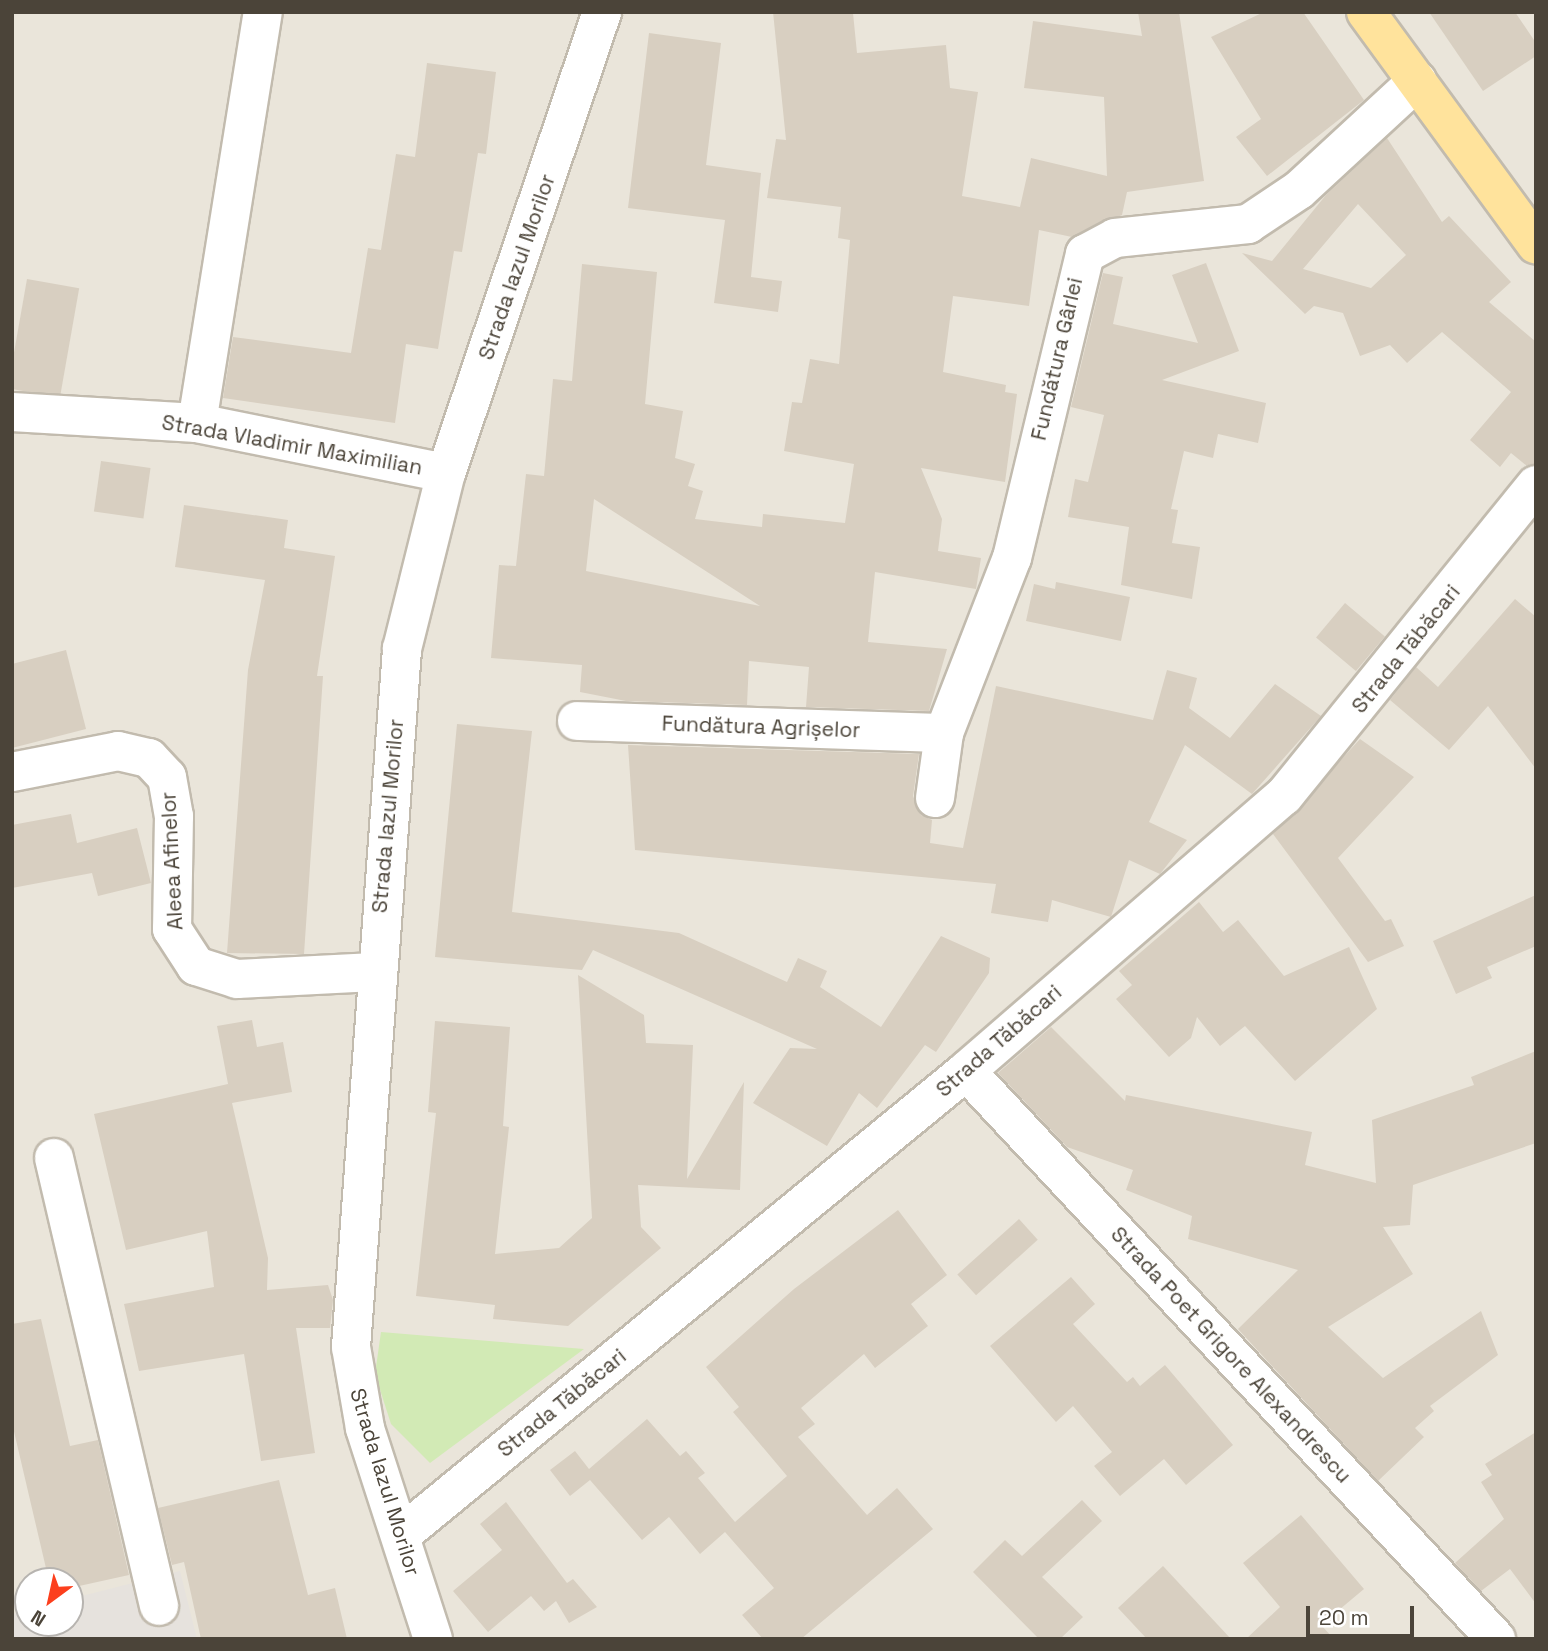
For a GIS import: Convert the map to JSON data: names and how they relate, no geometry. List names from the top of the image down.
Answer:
{
  "streets": {
    "street": [
      "Strada Iazul Morilor",
      "Fundătura Gârlei",
      "Strada Vladimir Maximilian",
      "Strada Tăbăcari",
      "Fundătura Agrișelor",
      "Aleea Afinelor",
      "Strada Poet Grigore Alexandrescu"
    ]
  },
  "crossings": [
    ["Strada Iazul Morilor", "Strada Vladimir Maximilian"],
    ["Strada Iazul Morilor", "Strada Tăbăcari"],
    ["Strada Iazul Morilor", "Aleea Afinelor"],
    ["Fundătura Gârlei", "Fundătura Agrișelor"],
    ["Strada Tăbăcari", "Strada Poet Grigore Alexandrescu"]
  ],
  "scale_bar": "20 m",
  "north": "bottom left"
}
